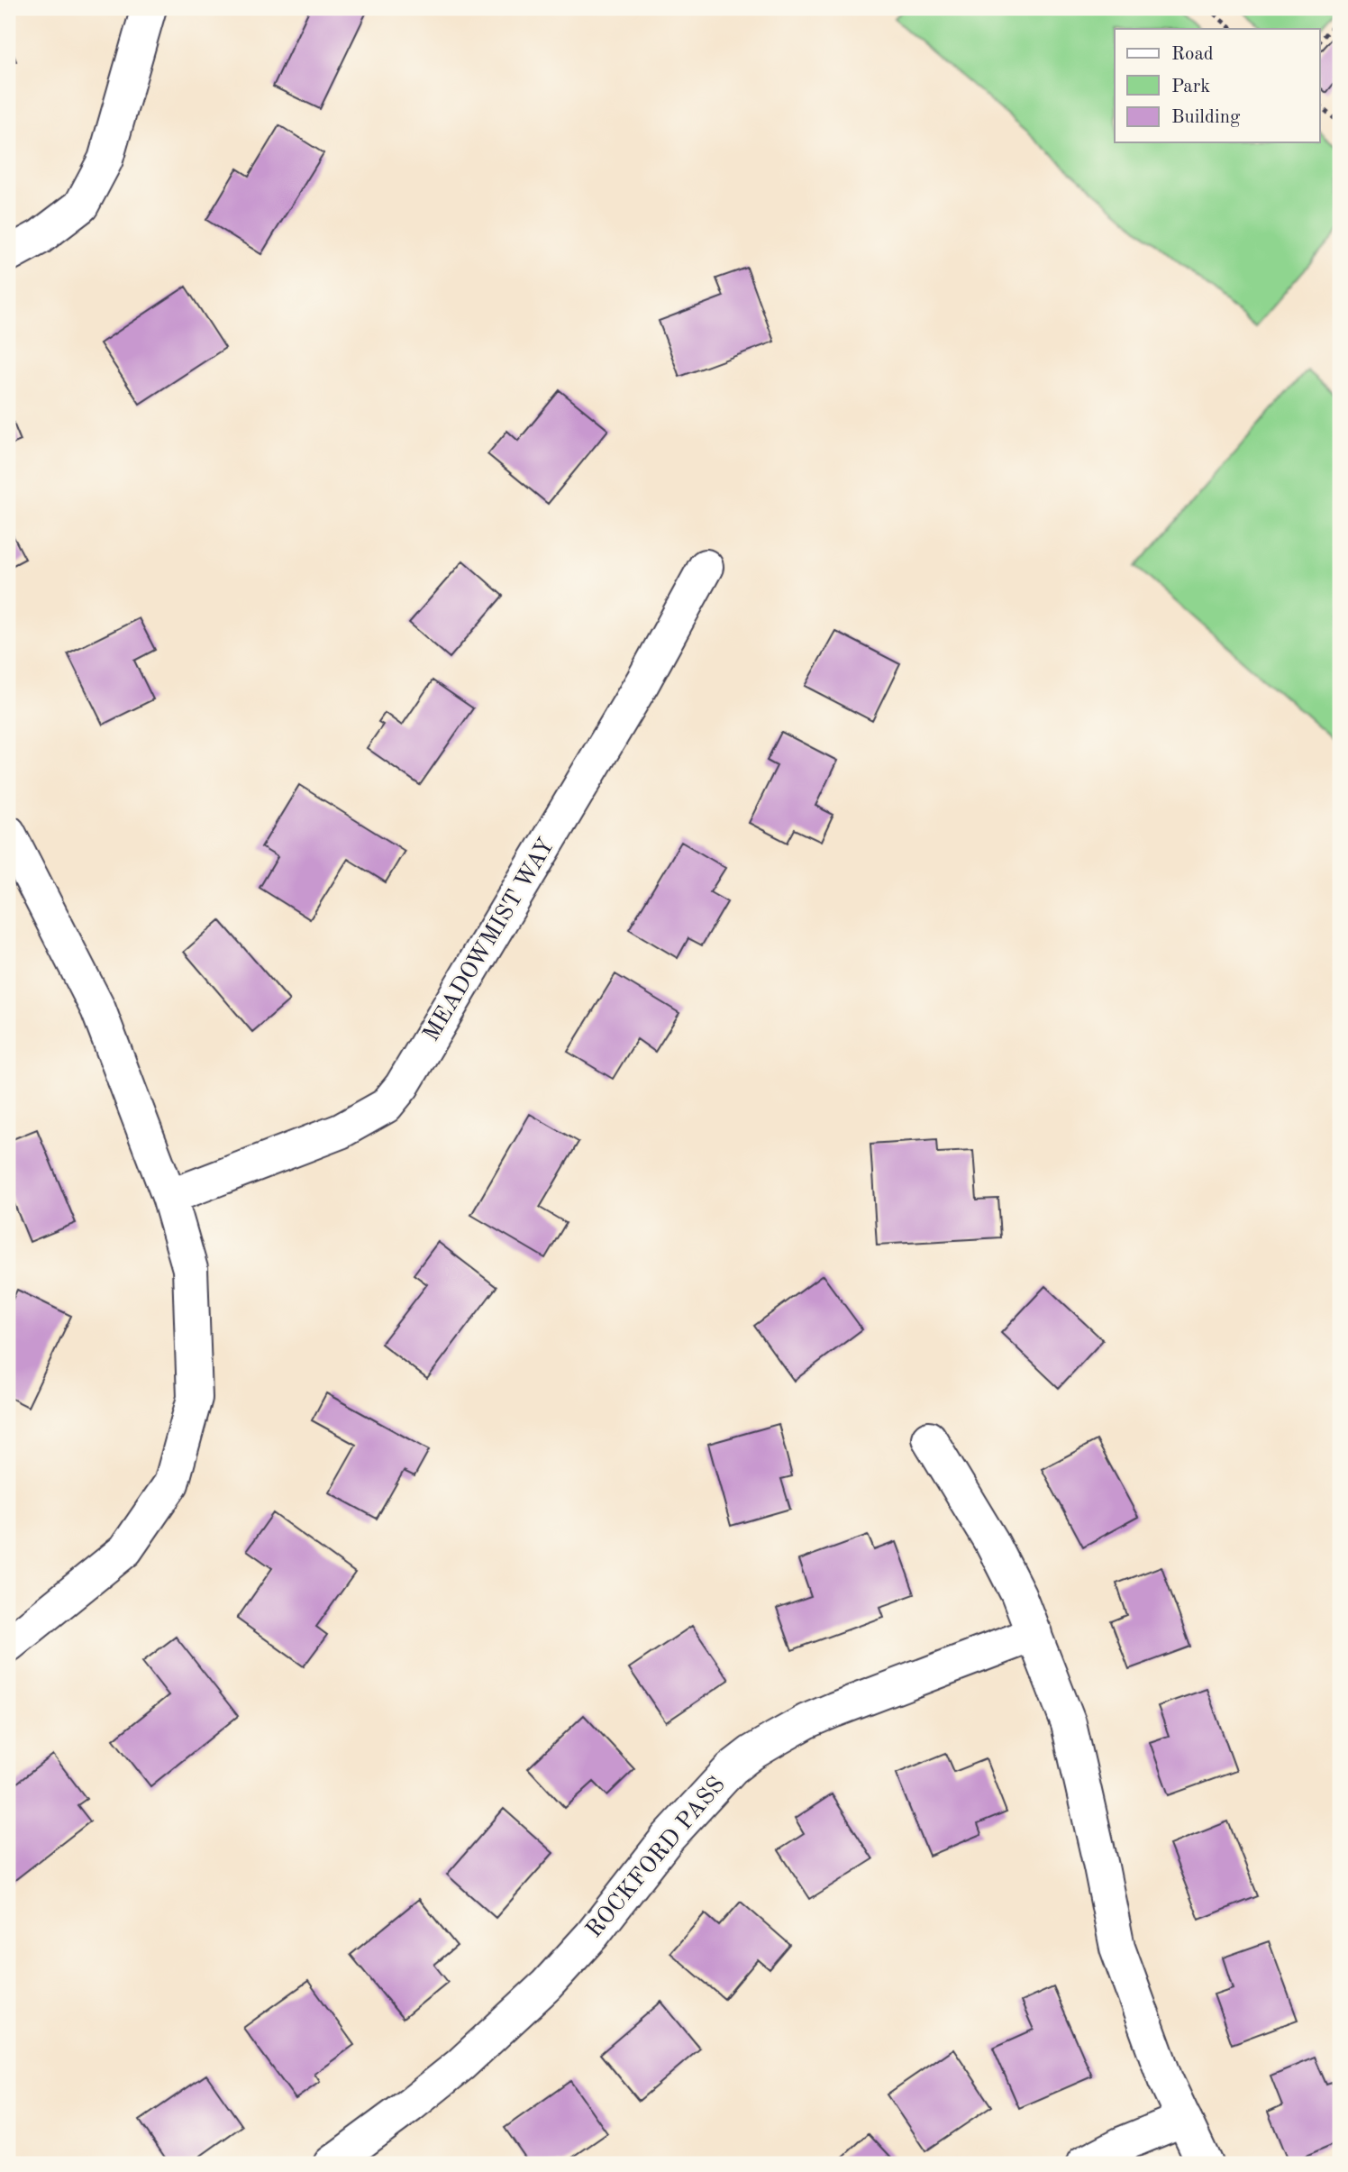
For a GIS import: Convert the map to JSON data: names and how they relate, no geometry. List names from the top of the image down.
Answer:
{
  "streets": {
    "street": ["MEADOWMIST WAY", "ROCKFORD PASS"]
  },
  "legend": ["Road", "Park", "Building"]
}
